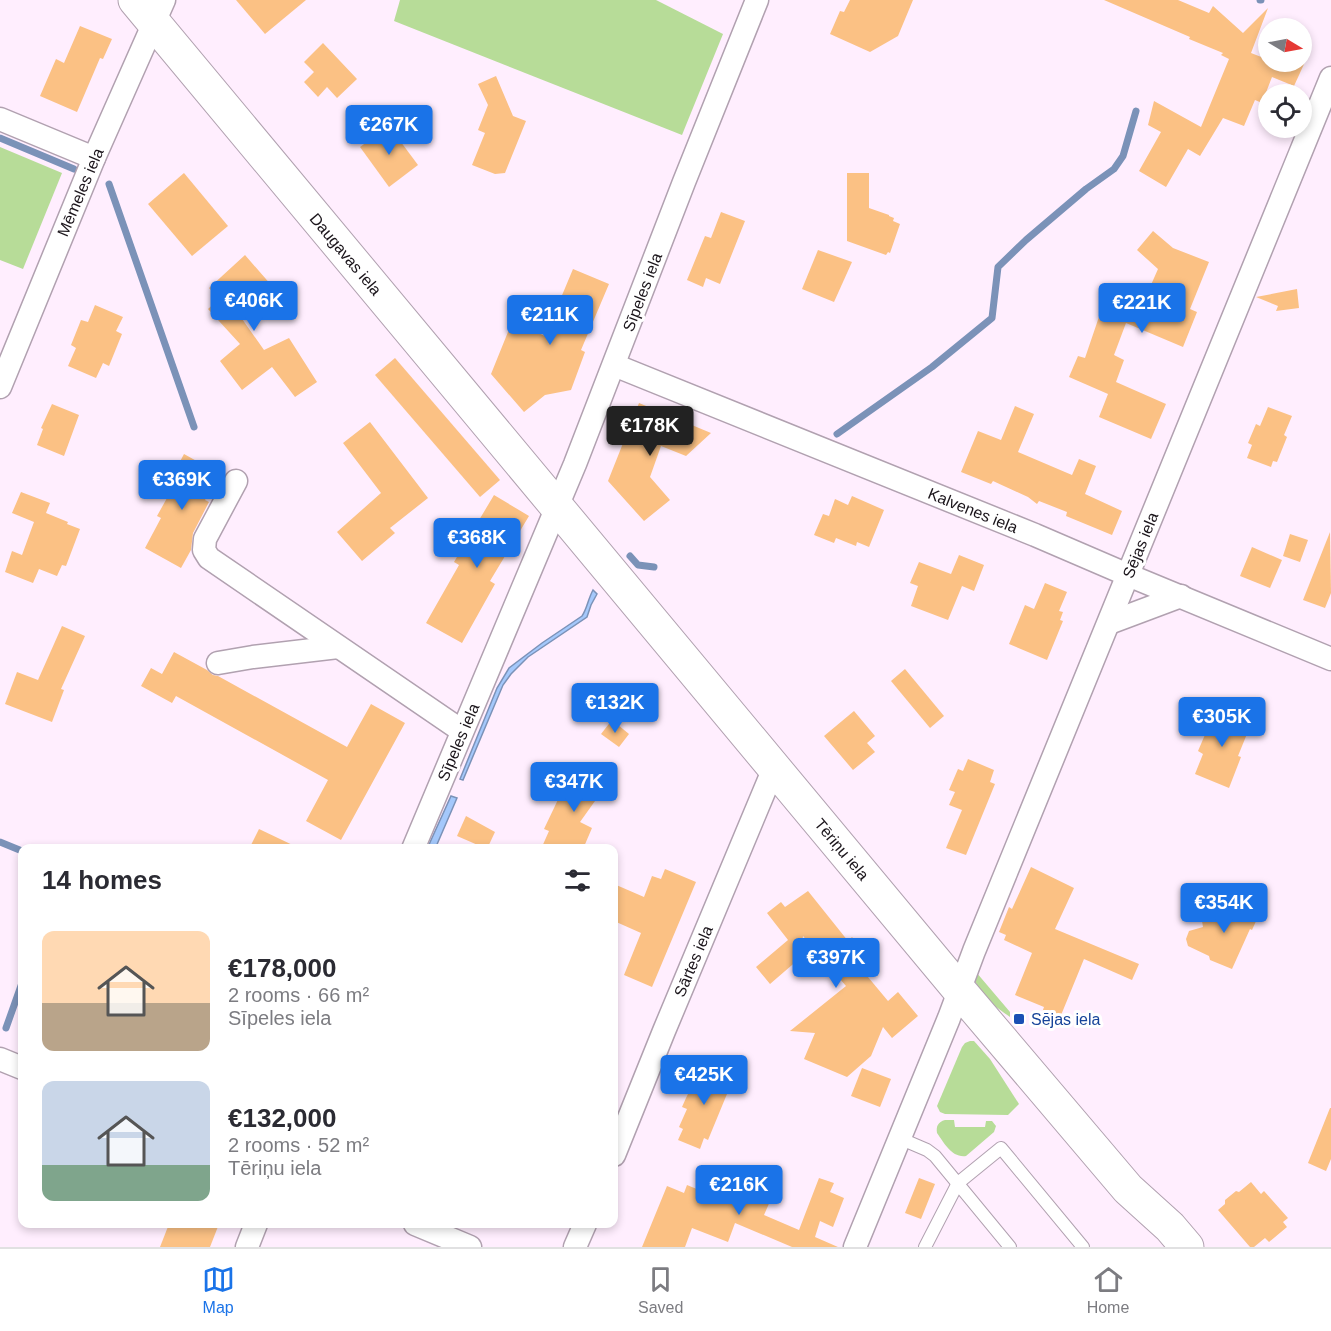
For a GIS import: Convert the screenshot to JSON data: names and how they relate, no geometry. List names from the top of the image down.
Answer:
{
  "streets": {
    "main road": ["Daugavas iela", "Tēriņu iela"],
    "street": [
      "Mēmeles iela",
      "Sīpeles iela",
      "Kalvenes iela",
      "Sējas iela",
      "Sārtes iela"
    ]
  },
  "crossings": [
    ["Mēmeles iela", "Daugavas iela"],
    ["Daugavas iela", "Sīpeles iela"],
    ["Daugavas iela", "Tēriņu iela"],
    ["Sīpeles iela", "Kalvenes iela"],
    ["Sīpeles iela", "Tēriņu iela"],
    ["Kalvenes iela", "Sējas iela"],
    ["Sējas iela", "Tēriņu iela"],
    ["Tēriņu iela", "Sārtes iela"]
  ],
  "places": {
    "transit": ["Sējas iela"]
  },
  "north": "right",
  "page": {
    "price": [
      "€267K",
      "€406K",
      "€221K",
      "€211K",
      "€178K",
      "€369K",
      "€368K",
      "€132K",
      "€305K",
      "€347K",
      "€354K",
      "€397K",
      "€425K",
      "€216K"
    ],
    "heading": "14 homes",
    "list": [
      {
        "name": "€178,000",
        "note": "2 rooms · 66 m² · Sīpeles iela"
      },
      {
        "name": "€132,000",
        "note": "2 rooms · 52 m² · Tēriņu iela"
      }
    ],
    "tabs": ["Map", "Saved", "Home"]
  }
}
